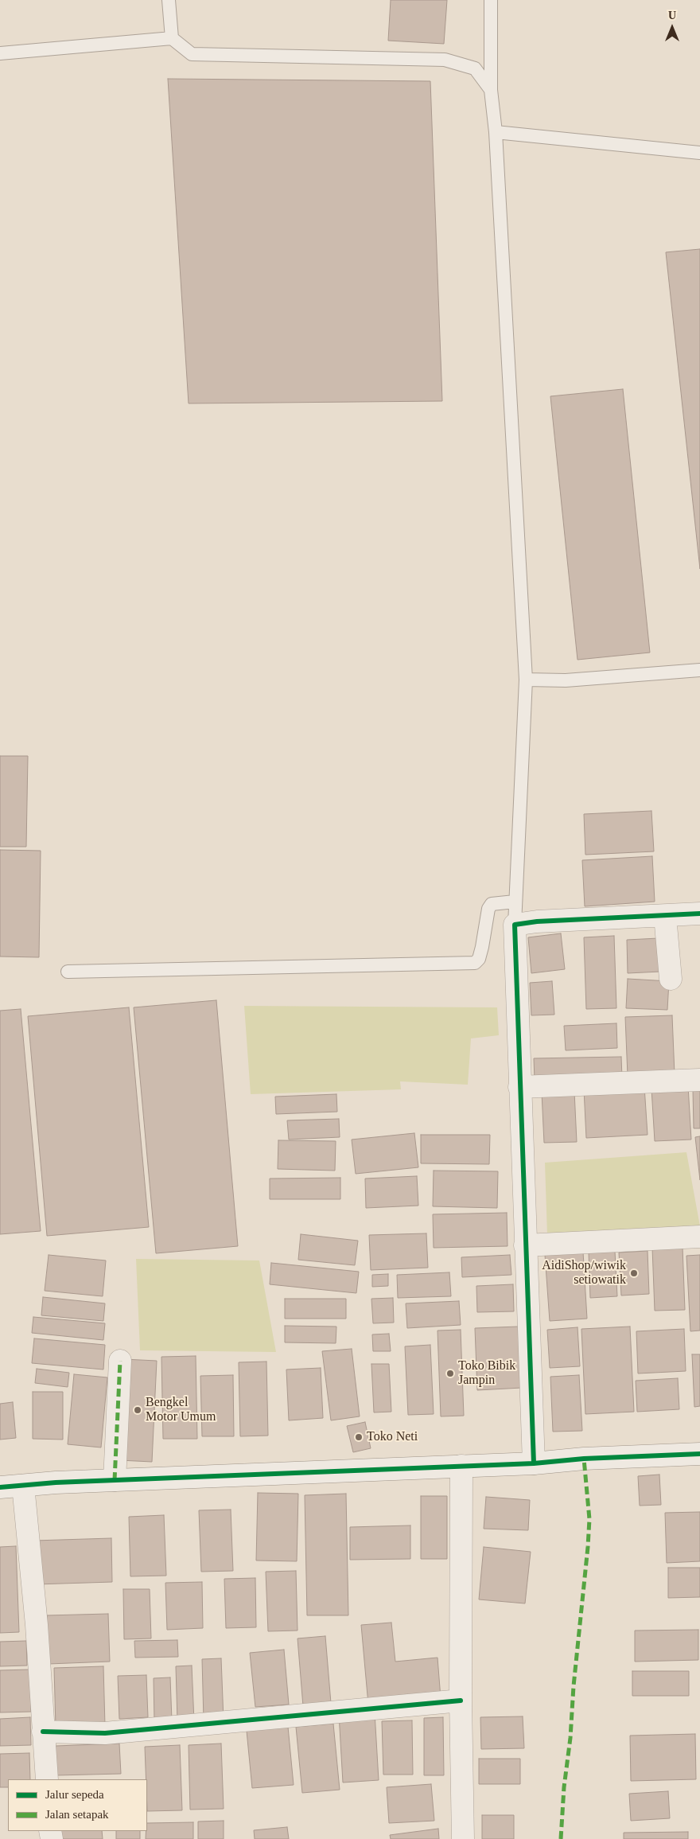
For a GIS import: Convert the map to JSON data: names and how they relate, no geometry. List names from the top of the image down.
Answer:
{
  "places": [
    "AidiShop/wiwik setiowatik",
    "Toko Bibik Jampin",
    "Bengkel Motor Umum",
    "Toko Neti"
  ],
  "legend": ["Jalur sepeda", "Jalan setapak"],
  "north": "top"
}
